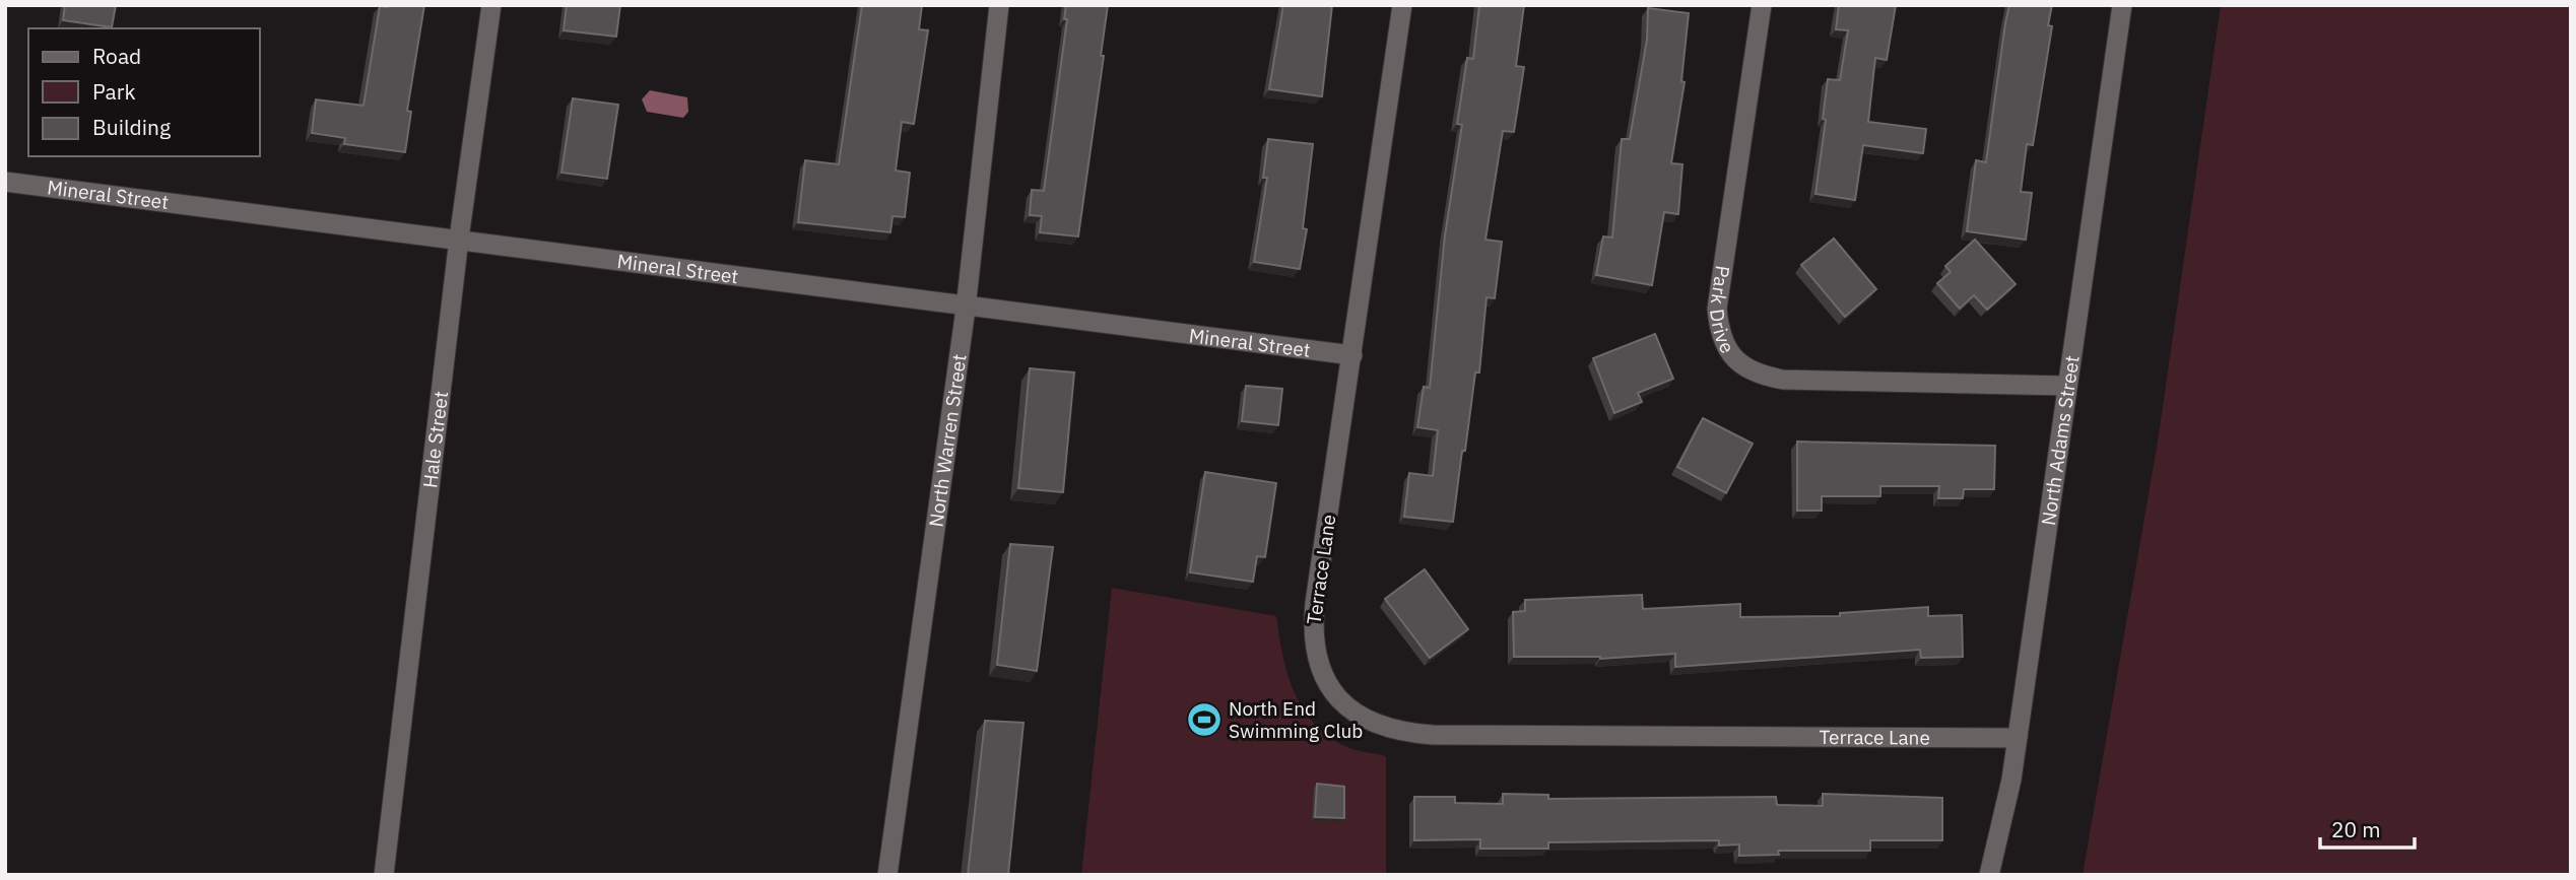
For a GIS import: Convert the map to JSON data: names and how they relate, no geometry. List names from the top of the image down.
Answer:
{
  "streets": {
    "street": [
      "Mineral Street",
      "Park Drive",
      "Hale Street",
      "North Warren Street",
      "North Adams Street",
      "Terrace Lane"
    ]
  },
  "crossings": [
    ["Mineral Street", "Hale Street"],
    ["Mineral Street", "North Warren Street"],
    ["Mineral Street", "Terrace Lane"],
    ["Park Drive", "North Adams Street"],
    ["North Adams Street", "Terrace Lane"]
  ],
  "places": {
    "sports": ["North End Swimming Club"]
  },
  "legend": ["Road", "Park", "Building"],
  "scale_bar": "20 m"
}
